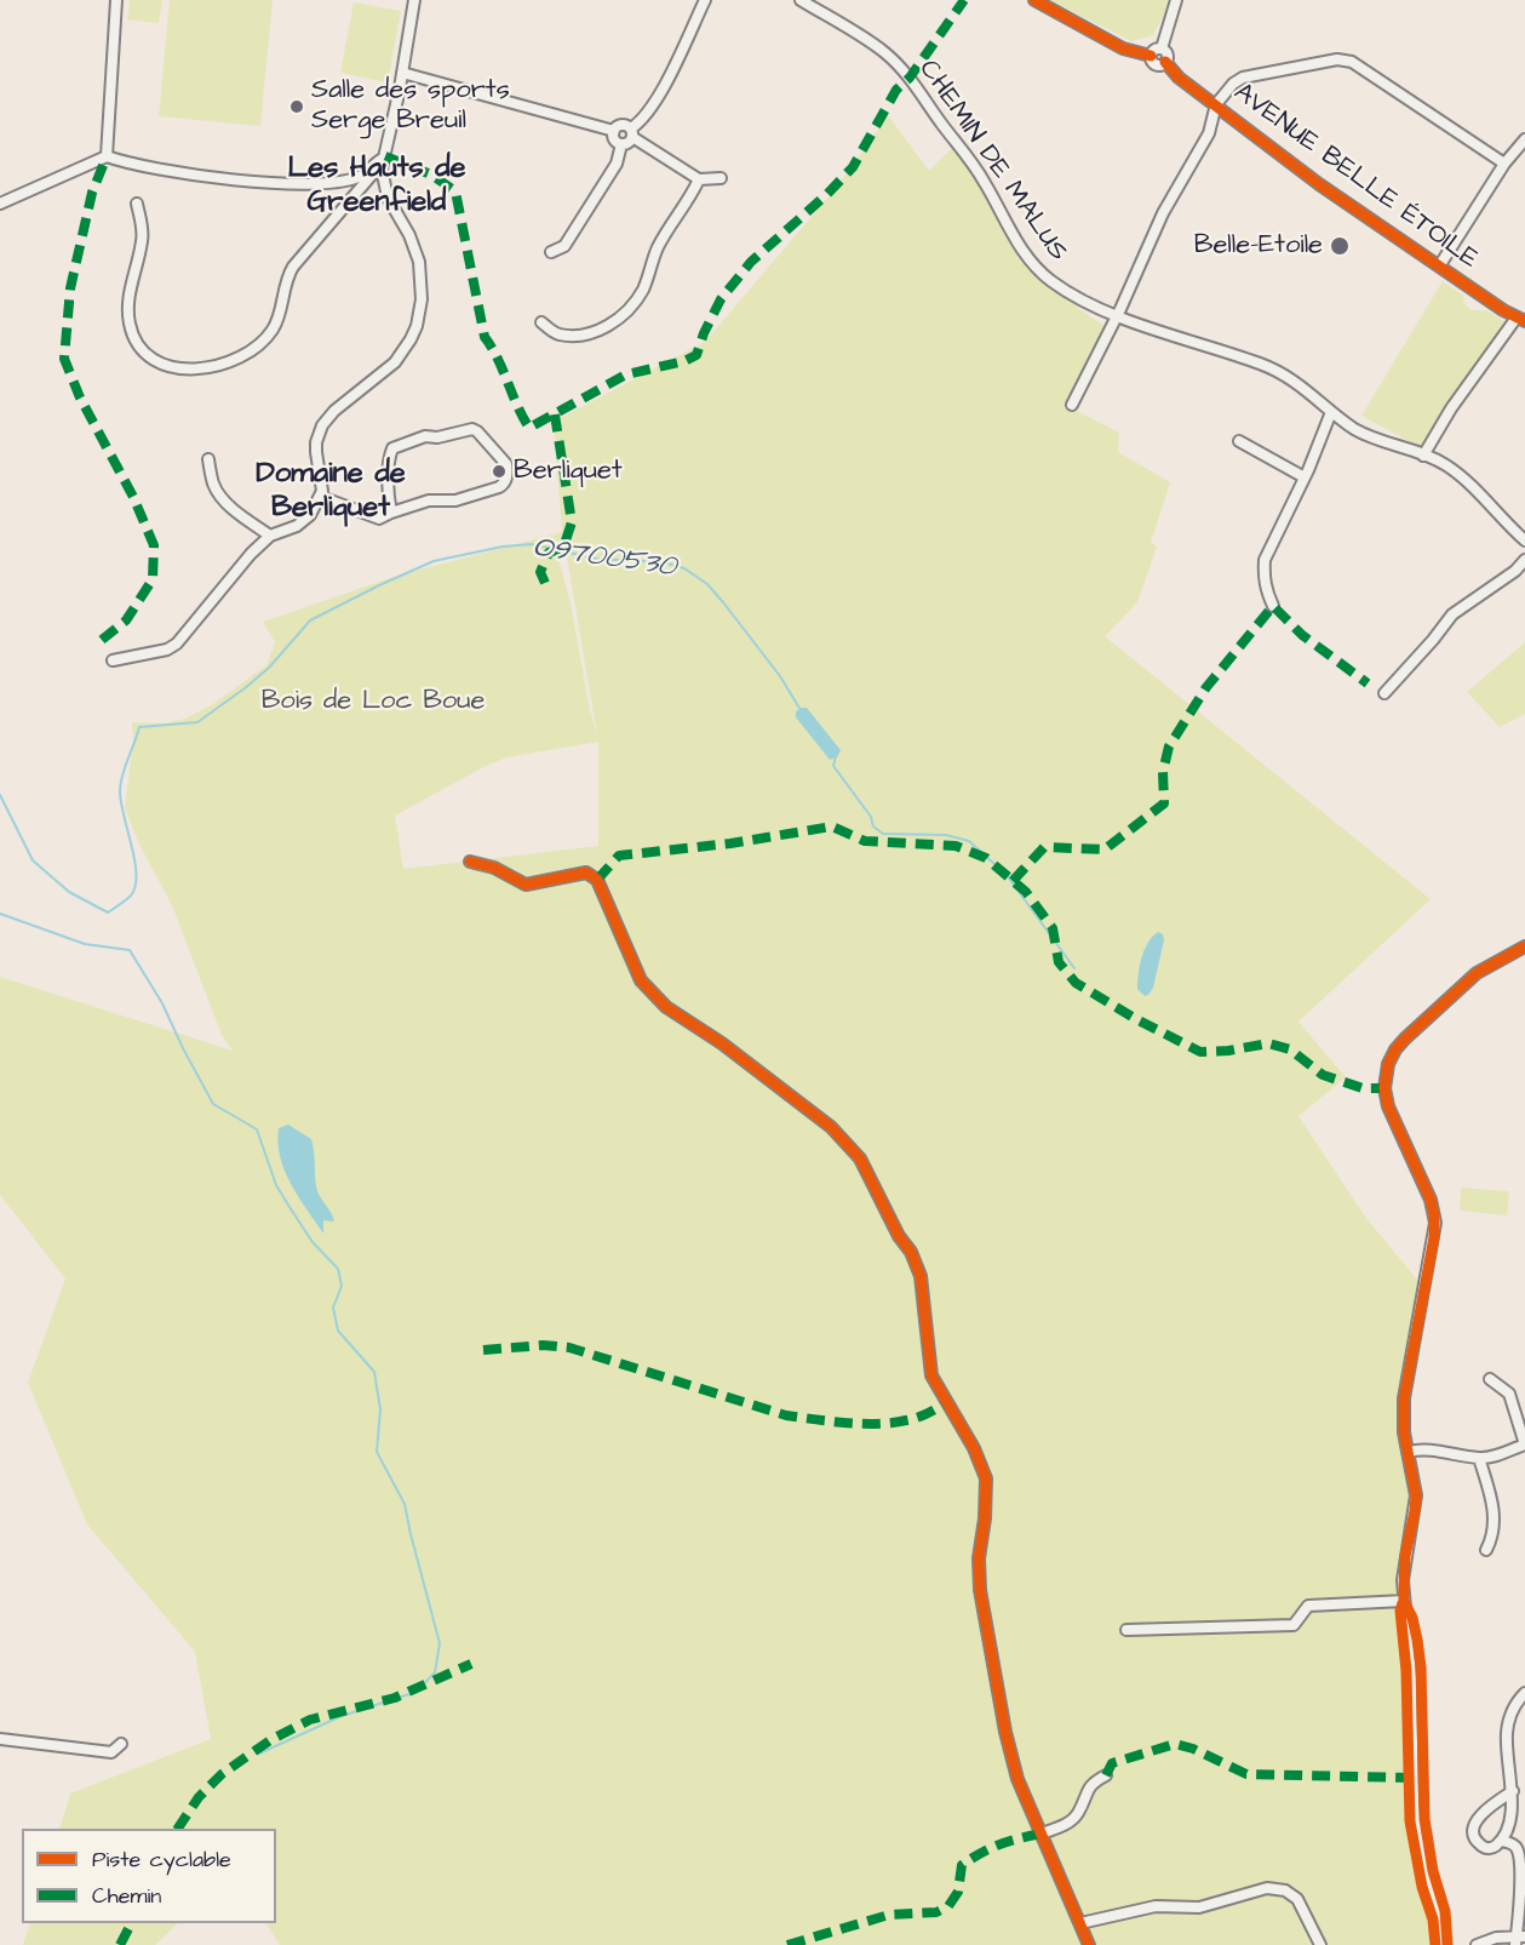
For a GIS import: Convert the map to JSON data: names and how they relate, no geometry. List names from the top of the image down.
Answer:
{
  "streets": {
    "street": ["CHEMIN DE MALUS", "AVENUE BELLE ÉTOILE"]
  },
  "districts": ["Les Hauts de Greenfield", "Domaine de Berliquet"],
  "water": ["O9700530"],
  "parks": ["Bois de Loc Boue"],
  "places": ["Salle des sports Serge Breuil", "Belle-Etoile", "Berliquet"],
  "legend": ["Piste cyclable", "Chemin"]
}
